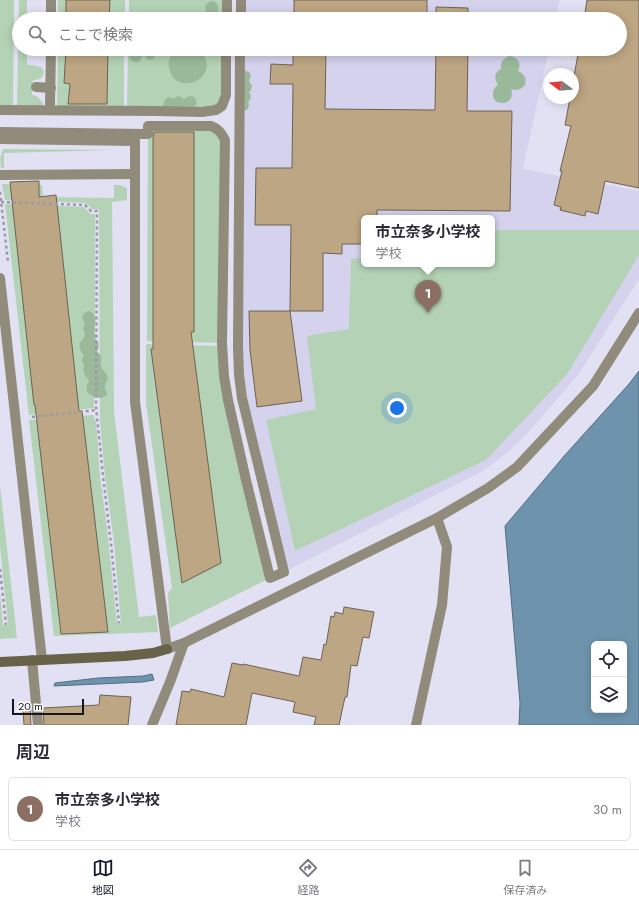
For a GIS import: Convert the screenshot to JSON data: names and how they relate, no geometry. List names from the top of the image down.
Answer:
{
  "scale_bar": "20 m",
  "north": "left",
  "page": {
    "search": "ここで検索",
    "popup": ["市立奈多小学校", "学校"],
    "pins": "1",
    "scale": "20 m",
    "heading": "周辺",
    "list": [
      {
        "mark": "1",
        "name": "市立奈多小学校",
        "note": "学校",
        "value": "30 m"
      }
    ],
    "nav": ["地図", "経路", "保存済み"]
  }
}
